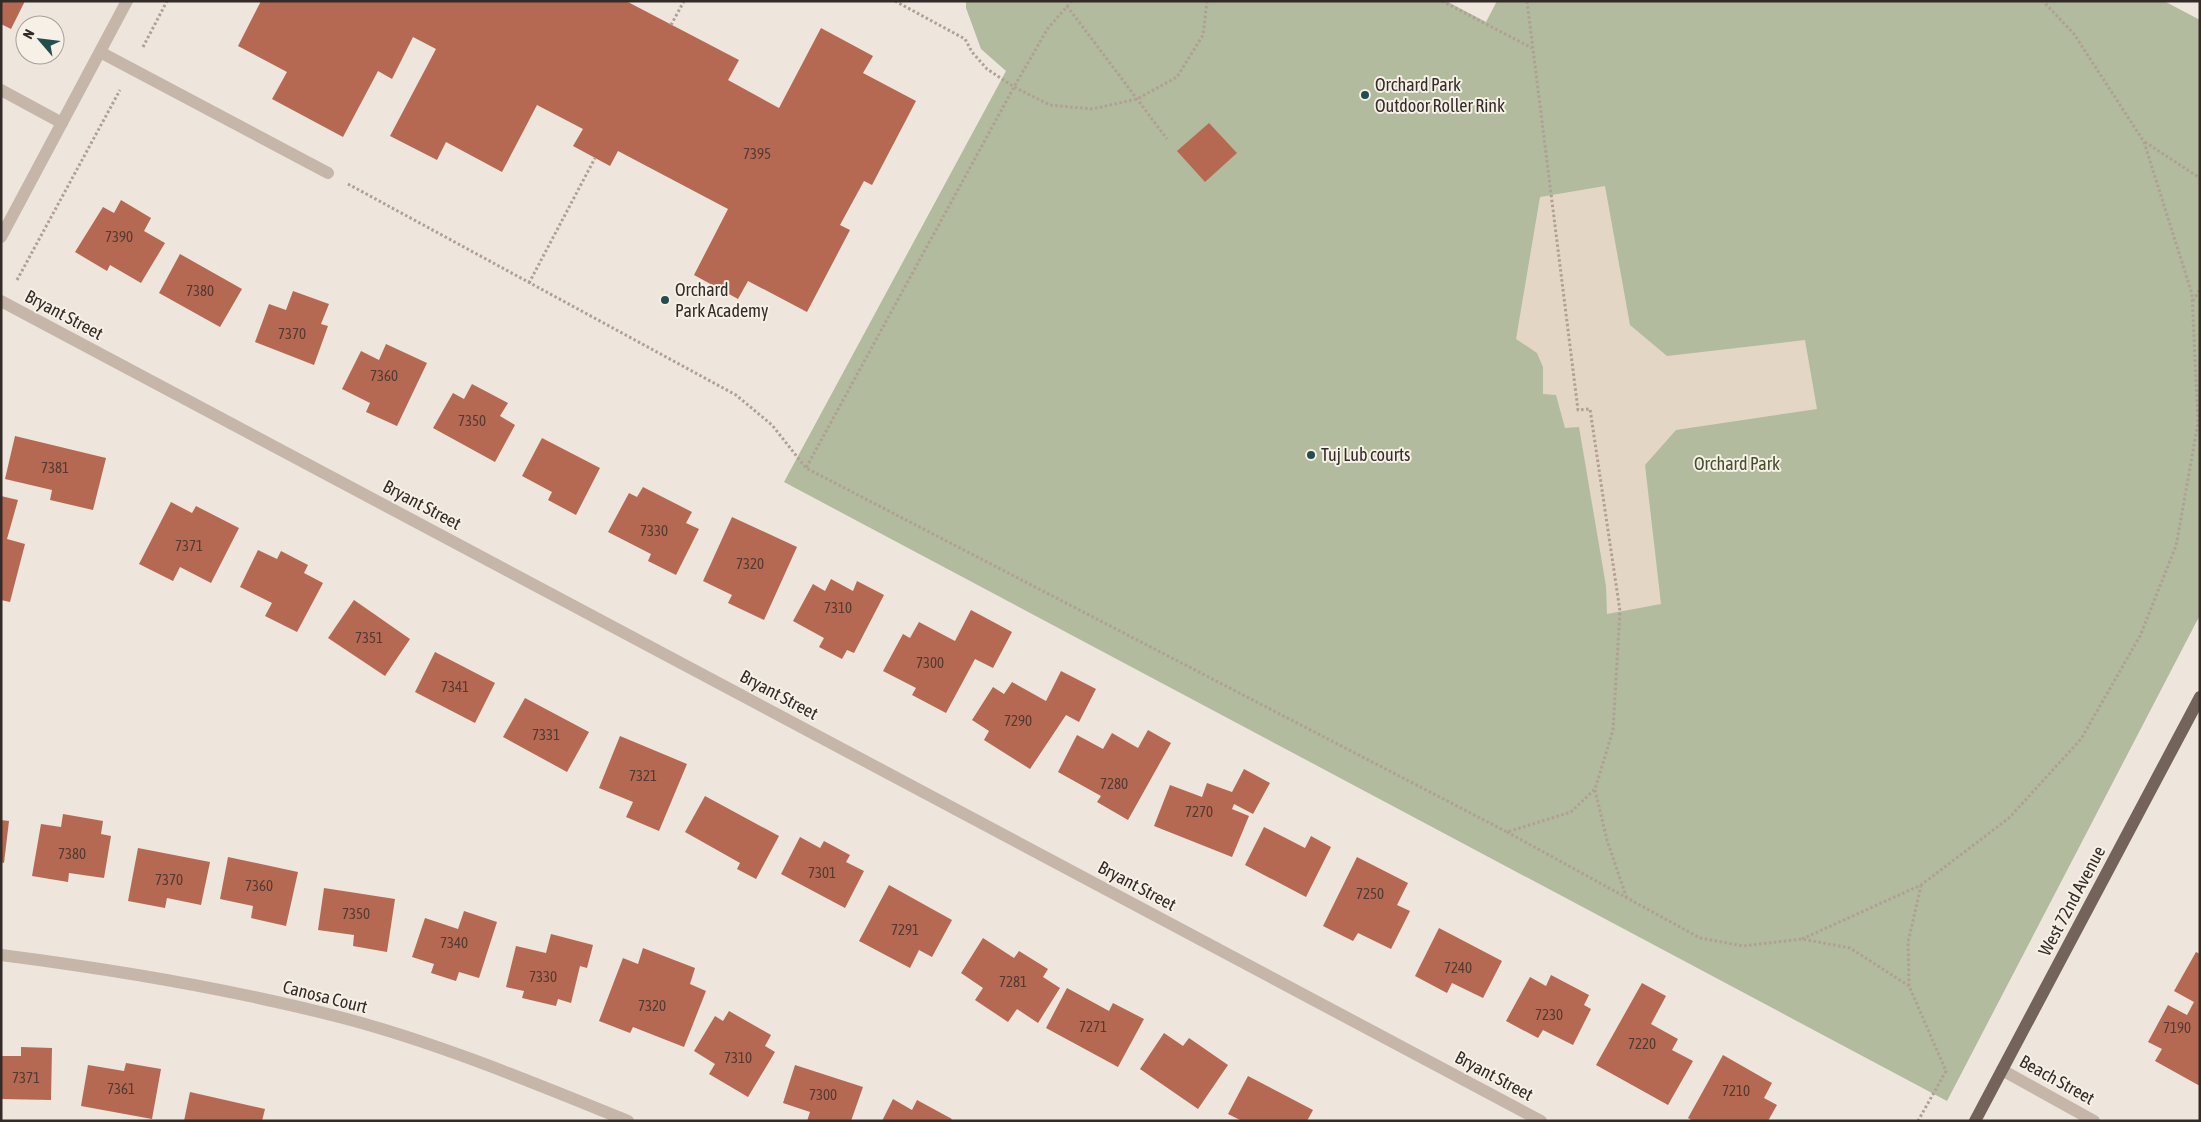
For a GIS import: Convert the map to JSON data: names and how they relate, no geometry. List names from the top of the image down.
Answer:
{
  "streets": {
    "main road": ["West 72nd Avenue"],
    "street": ["Bryant Street", "Canosa Court", "Beach Street"]
  },
  "crossings": [
    ["West 72nd Avenue", "Beach Street"]
  ],
  "parks": ["Orchard Park"],
  "places": ["Orchard Park Outdoor Roller Rink", "Orchard Park Academy", "Tuj Lub courts"],
  "house_numbers": [
    "7395",
    "7390",
    "7380",
    "7370",
    "7360",
    "7350",
    "7381",
    "7330",
    "7371",
    "7320",
    "7310",
    "7351",
    "7300",
    "7341",
    "7290",
    "7331",
    "7321",
    "7280",
    "7270",
    "7380",
    "7301",
    "7370",
    "7360",
    "7250",
    "7350",
    "7291",
    "7340",
    "7240",
    "7330",
    "7281",
    "7320",
    "7230",
    "7271",
    "7190",
    "7220",
    "7310",
    "7371",
    "7361",
    "7210",
    "7300"
  ],
  "north": "top left"
}
